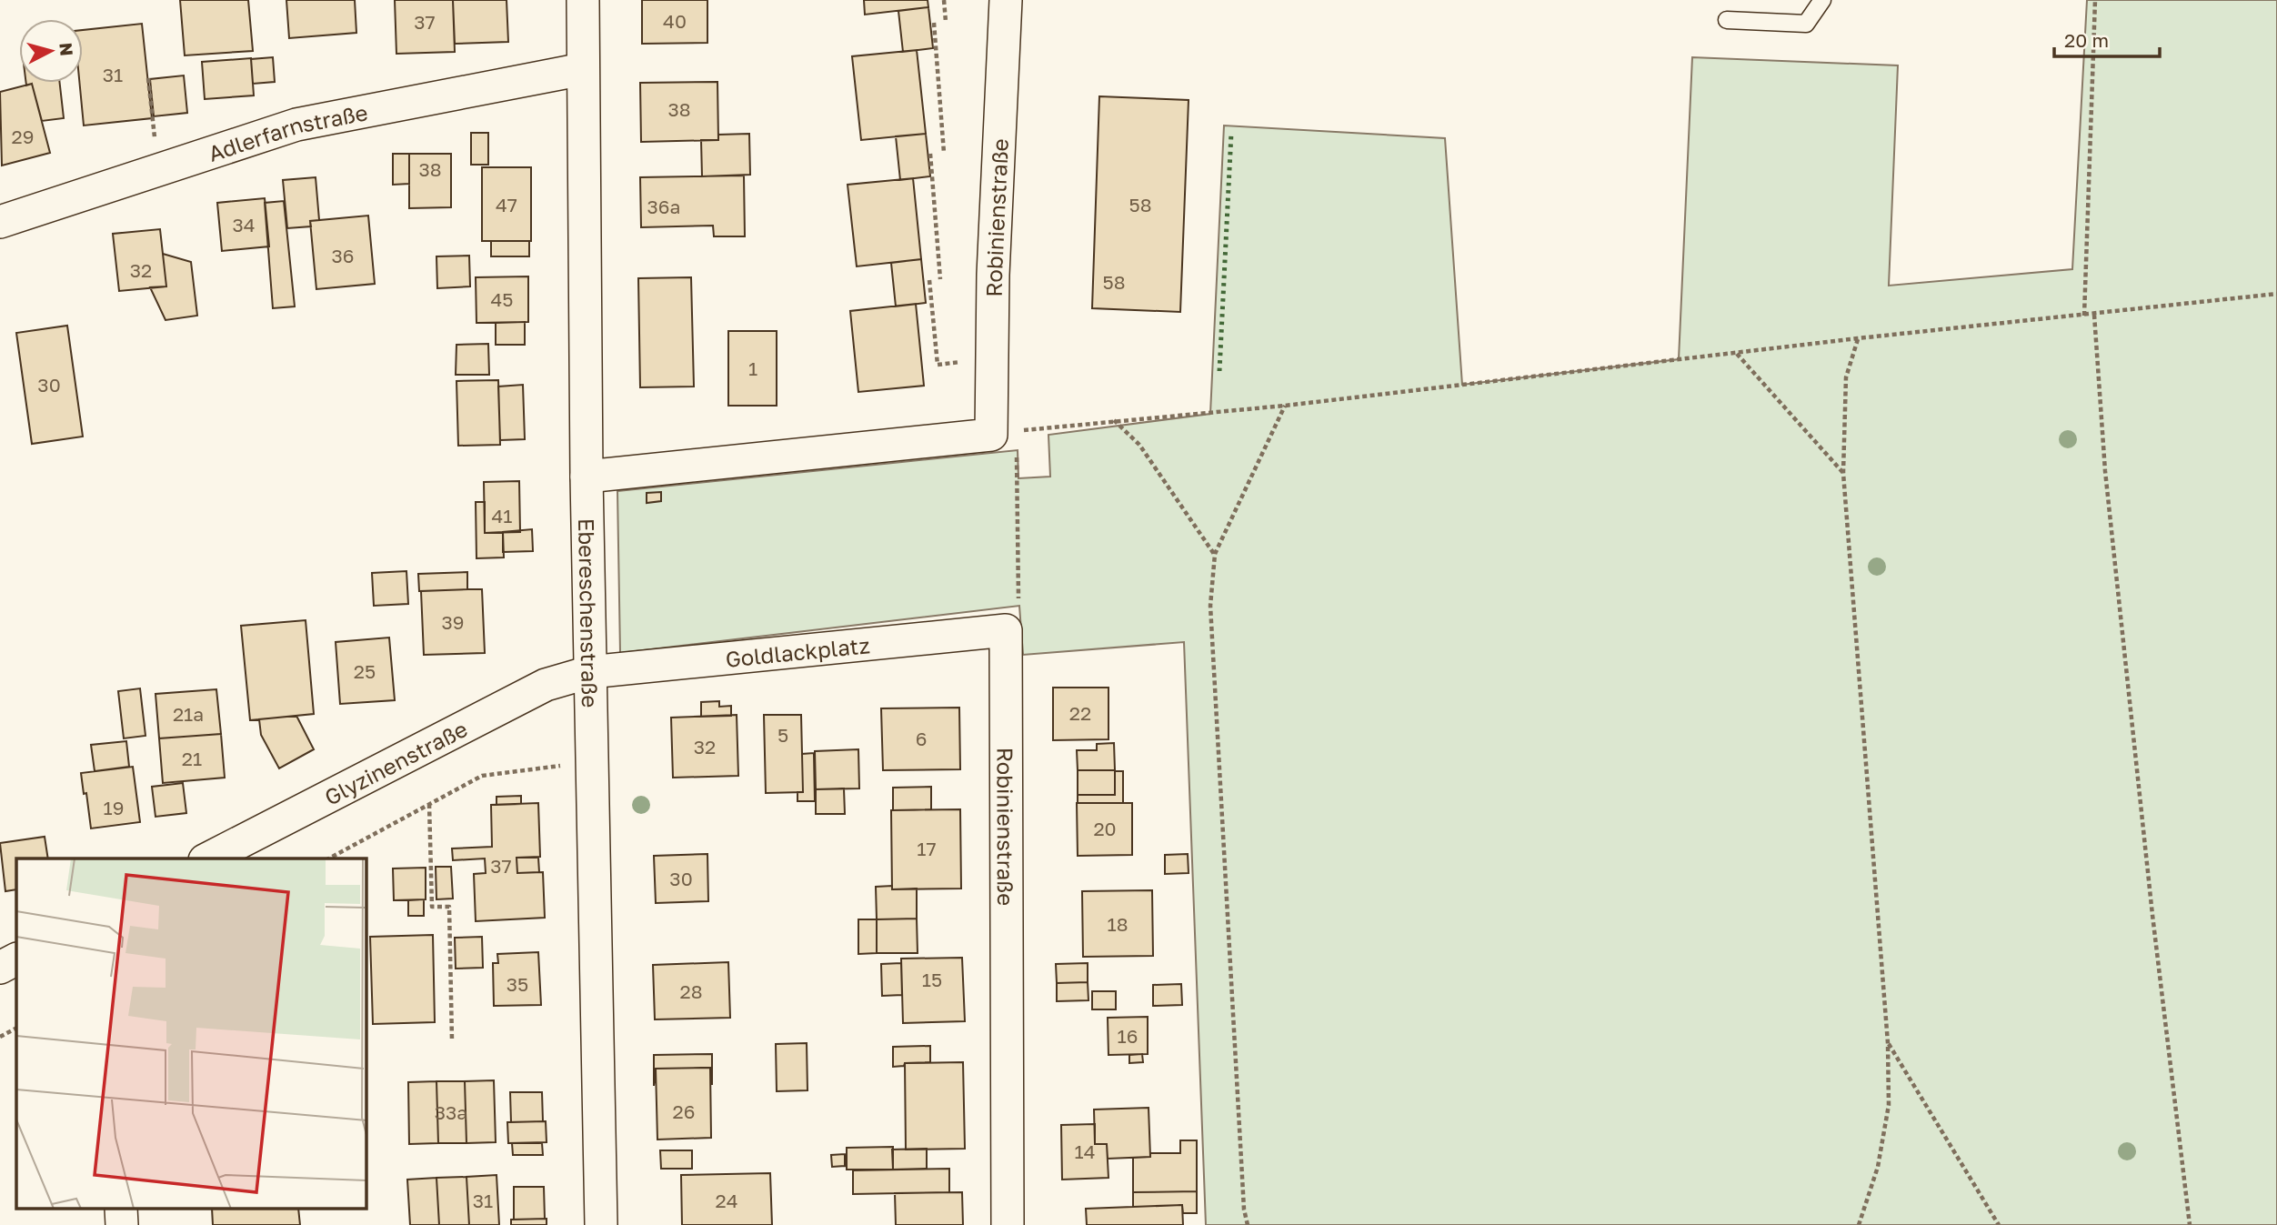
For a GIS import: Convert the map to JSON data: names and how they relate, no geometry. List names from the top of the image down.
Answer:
{
  "streets": {
    "street": [
      "Adlerfarnstraße",
      "Robinienstraße",
      "Ebereschenstraße",
      "Goldlackplatz",
      "Glyzinenstraße"
    ]
  },
  "crossings": [
    ["Adlerfarnstraße", "Ebereschenstraße"],
    ["Robinienstraße", "Goldlackplatz"],
    ["Ebereschenstraße", "Goldlackplatz"],
    ["Ebereschenstraße", "Glyzinenstraße"],
    ["Goldlackplatz", "Glyzinenstraße"]
  ],
  "house_numbers": [
    "40",
    "37",
    "31",
    "38",
    "29",
    "38",
    "47",
    "58",
    "36a",
    "34",
    "36",
    "32",
    "58",
    "45",
    "1",
    "30",
    "41",
    "39",
    "25",
    "22",
    "21a",
    "5",
    "6",
    "32",
    "21",
    "19",
    "20",
    "17",
    "37",
    "30",
    "18",
    "15",
    "35",
    "28",
    "16",
    "26",
    "33a",
    "14",
    "31",
    "24"
  ],
  "scale_bar": "20 m",
  "north": "right"
}
